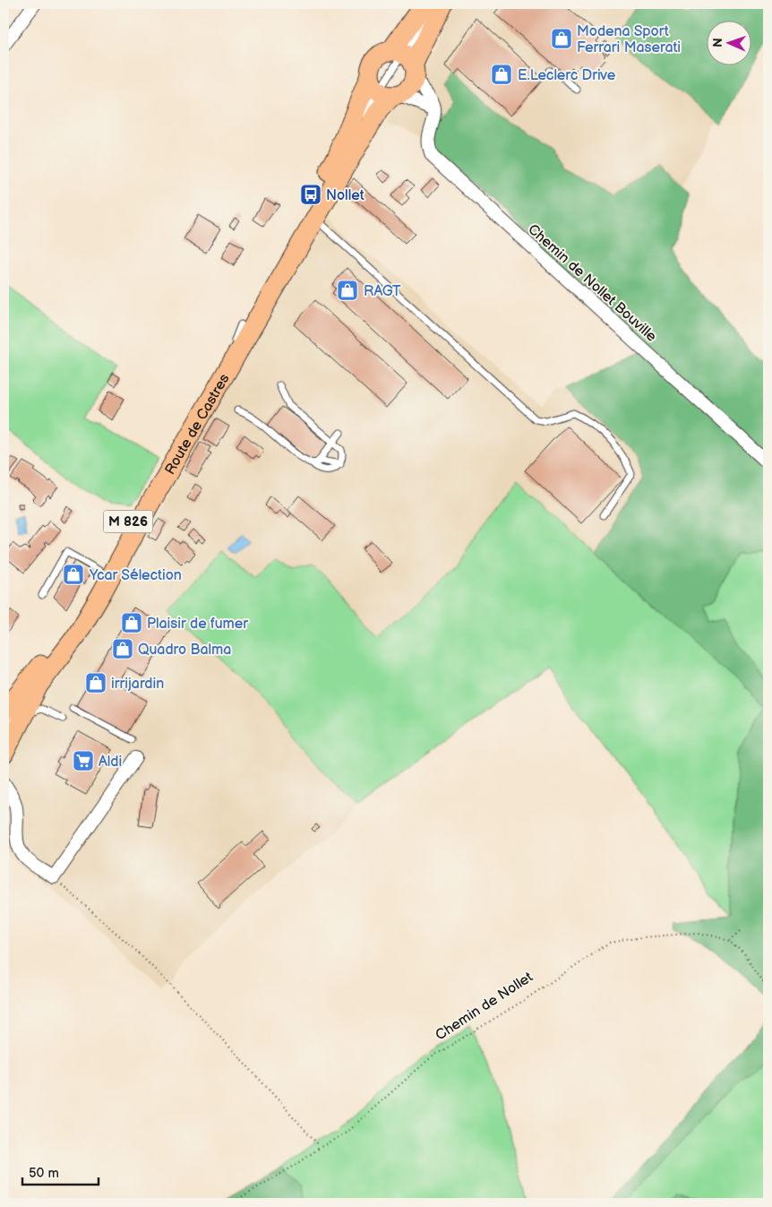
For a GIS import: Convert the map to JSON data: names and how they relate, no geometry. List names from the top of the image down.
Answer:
{
  "streets": {
    "main road": ["Route de Castres", "M 826"],
    "street": ["Chemin de Nollet Bouville"],
    "path": ["Chemin de Nollet"]
  },
  "places": {
    "shop": [
      "Modena Sport Ferrari Maserati",
      "E.Leclerc Drive",
      "RAGT",
      "Ycar Sélection",
      "Plaisir de fumer",
      "Quadro Balma",
      "irrijardin"
    ],
    "bus stop": ["Nollet"],
    "supermarket": ["Aldi"]
  },
  "scale_bar": "50 m",
  "north": "left"
}
